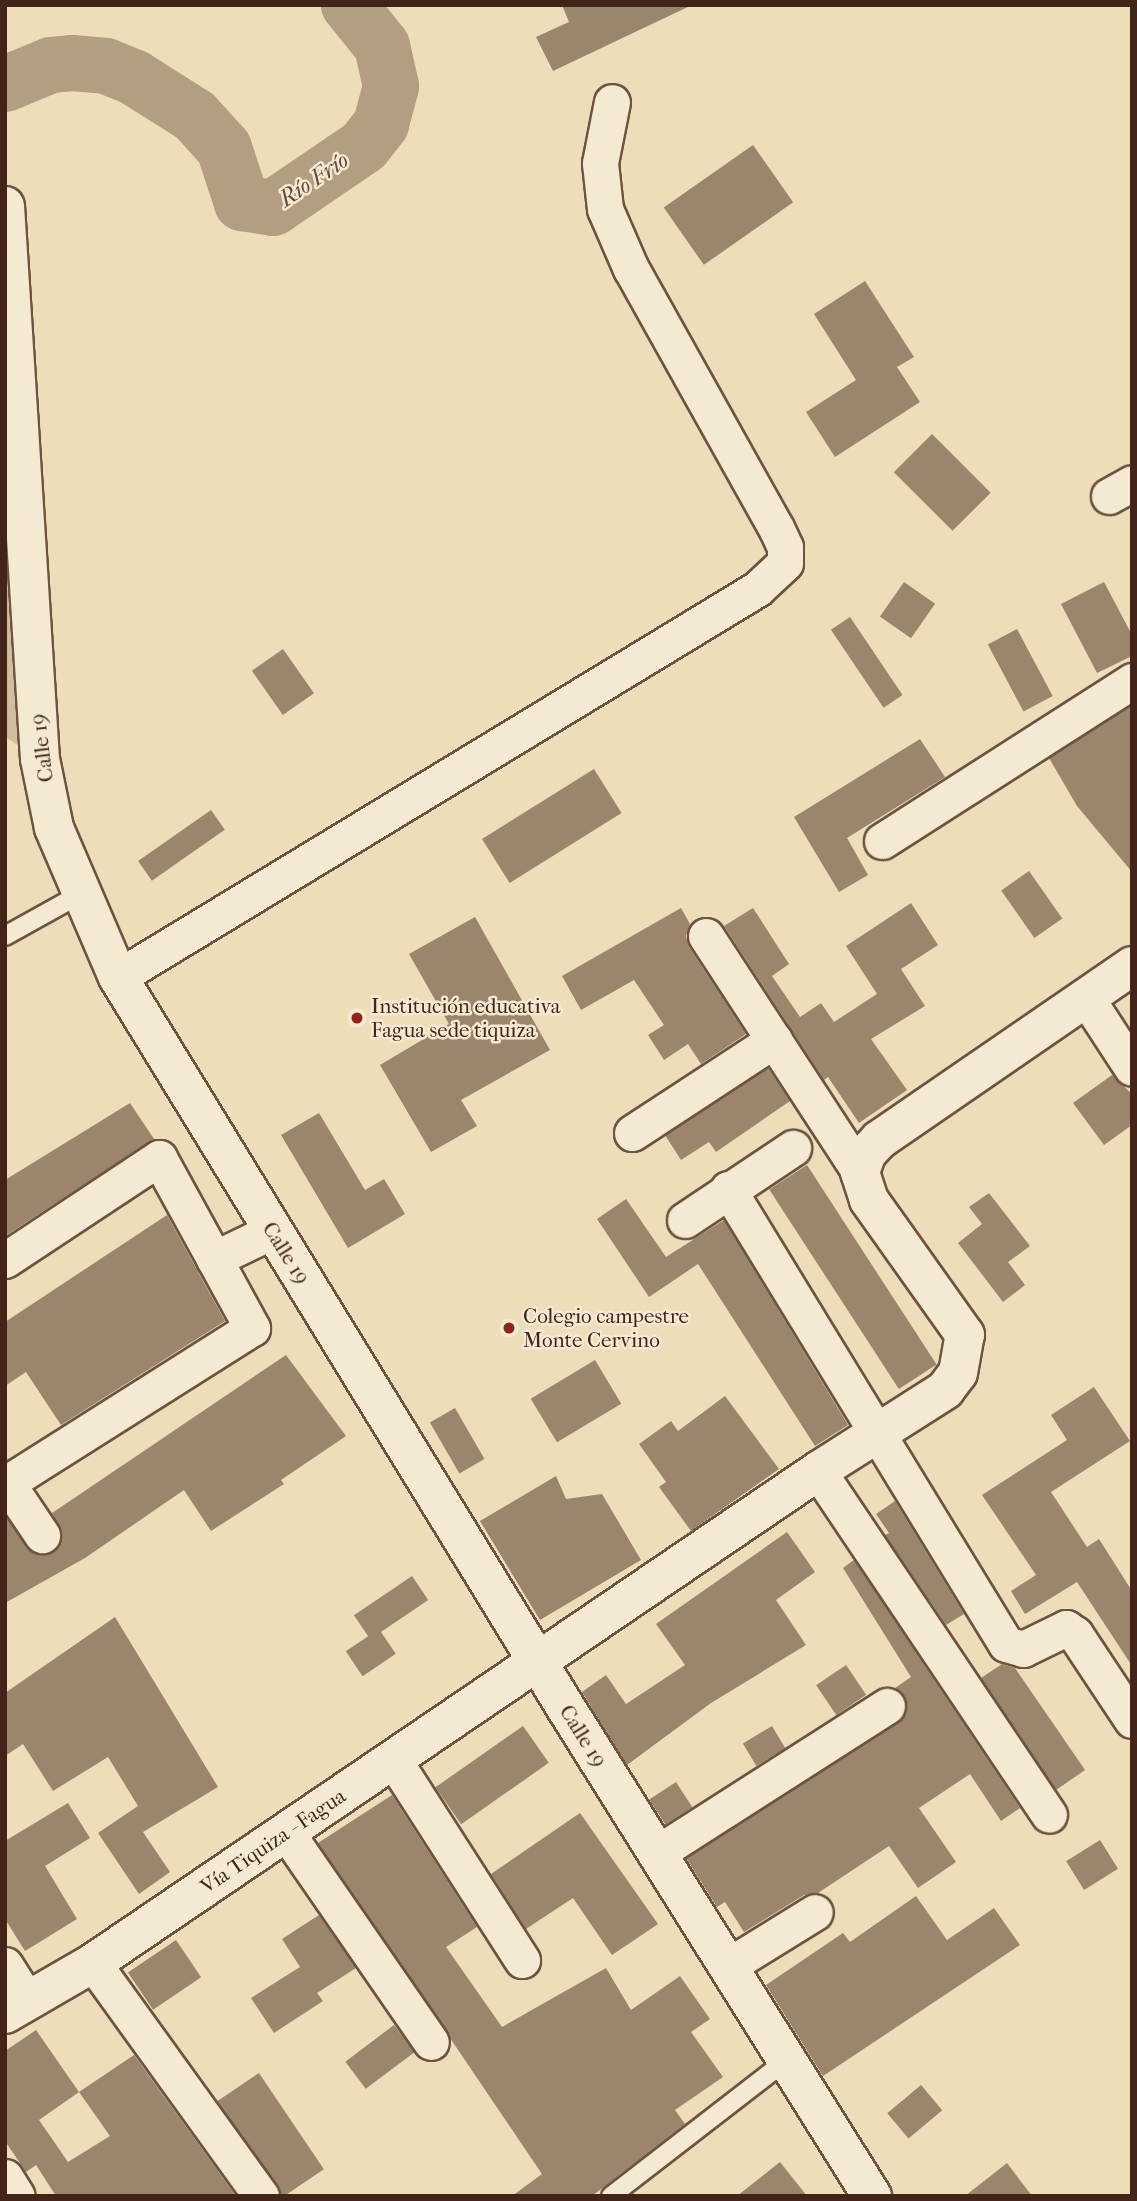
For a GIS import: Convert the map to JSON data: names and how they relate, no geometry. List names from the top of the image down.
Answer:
{
  "streets": {
    "street": ["Calle 19", "Vía Tiquiza - Fagua"]
  },
  "crossings": [
    ["Calle 19", "Vía Tiquiza - Fagua"]
  ],
  "water": ["Río Frío"],
  "places": ["Institución educativa Fagua sede tiquiza", "Colegio campestre Monte Cervino"]
}
